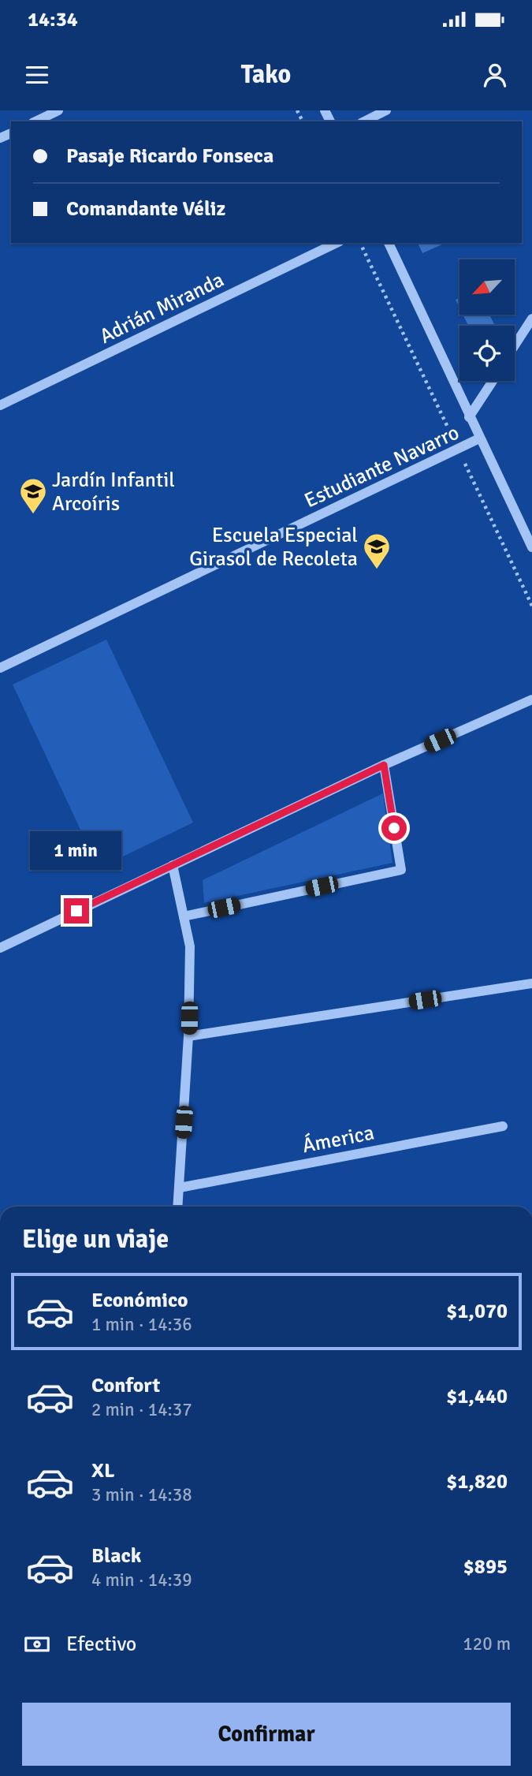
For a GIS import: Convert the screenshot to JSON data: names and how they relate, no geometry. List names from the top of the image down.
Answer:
{
  "streets": {
    "street": ["Adrián Miranda", "Estudiante Navarro", "Ámerica"]
  },
  "places": {
    "school or university": ["Jardín Infantil Arcoíris", "Escuela Especial Girasol de Recoleta"]
  },
  "north": "bottom left",
  "page": {
    "status": "14:34",
    "header": "Tako",
    "banner": ["Pasaje Ricardo Fonseca", "Comandante Véliz"],
    "bubble": "1 min",
    "heading": "Elige un viaje",
    "list": [
      {
        "name": "Económico",
        "note": "1 min · 14:36",
        "value": "$1,070"
      },
      {
        "name": "Confort",
        "note": "2 min · 14:37",
        "value": "$1,440"
      },
      {
        "name": "XL",
        "note": "3 min · 14:38",
        "value": "$1,820"
      },
      {
        "name": "Black",
        "note": "4 min · 14:39",
        "value": "$895"
      }
    ],
    "pay": ["Efectivo", "120 m"],
    "buttons": "Confirmar"
  }
}
